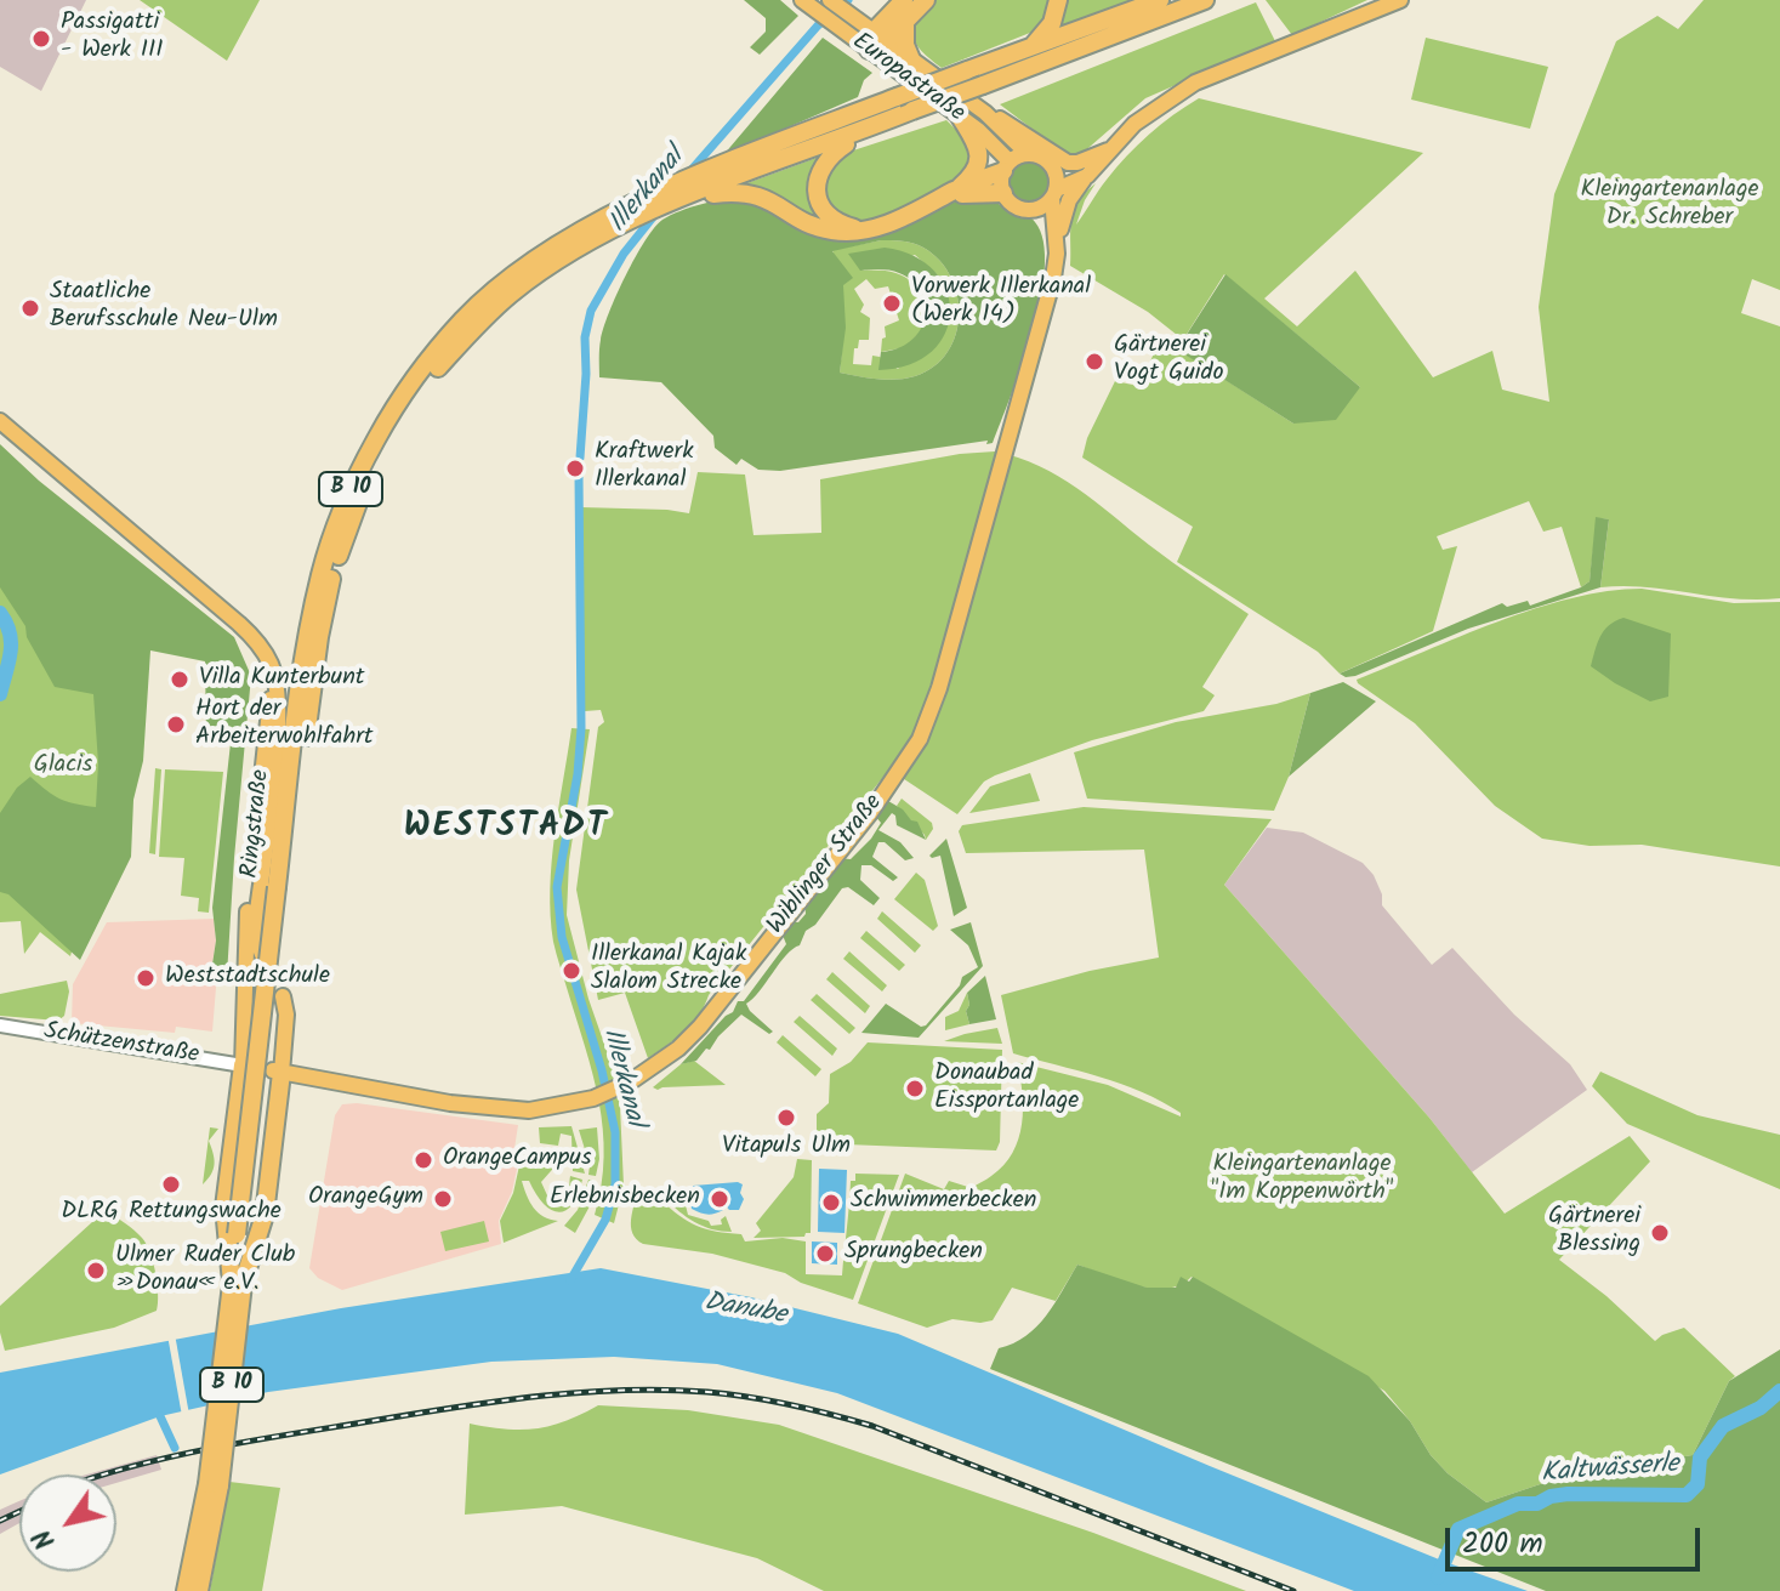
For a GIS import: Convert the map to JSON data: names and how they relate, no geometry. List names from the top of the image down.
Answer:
{
  "streets": {
    "highway": ["B 10"],
    "main road": ["Europastraße", "Ringstraße", "Wiblinger Straße"],
    "street": ["Schützenstraße"]
  },
  "crossings": [
    ["Europastraße", "B 10"],
    ["Europastraße", "Wiblinger Straße"],
    ["B 10", "Wiblinger Straße"],
    ["Ringstraße", "Schützenstraße"]
  ],
  "districts": ["WESTSTADT"],
  "water": ["Illerkanal", "Danube", "Kaltwässerle"],
  "parks": ["Kleingartenanlage Dr. Schreber", "Glacis", "Kleingartenanlage \"Im Koppenwörth\""],
  "places": [
    "Passigatti - Werk III",
    "Vorwerk Illerkanal (Werk 14)",
    "Staatliche Berufsschule Neu-Ulm",
    "Gärtnerei Vogt Guido",
    "Kraftwerk Illerkanal",
    "Villa Kunterbunt",
    "Hort der Arbeiterwohlfahrt",
    "Illerkanal Kajak Slalom Strecke",
    "Weststadtschule",
    "Donaubad Eissportanlage",
    "Vitapuls Ulm",
    "OrangeCampus",
    "DLRG Rettungswache",
    "OrangeGym",
    "Erlebnisbecken",
    "Schwimmerbecken",
    "Gärtnerei Blessing",
    "Sprungbecken",
    "Ulmer Ruder Club »Donau« e.V."
  ],
  "scale_bar": "200 m",
  "north": "bottom left"
}
